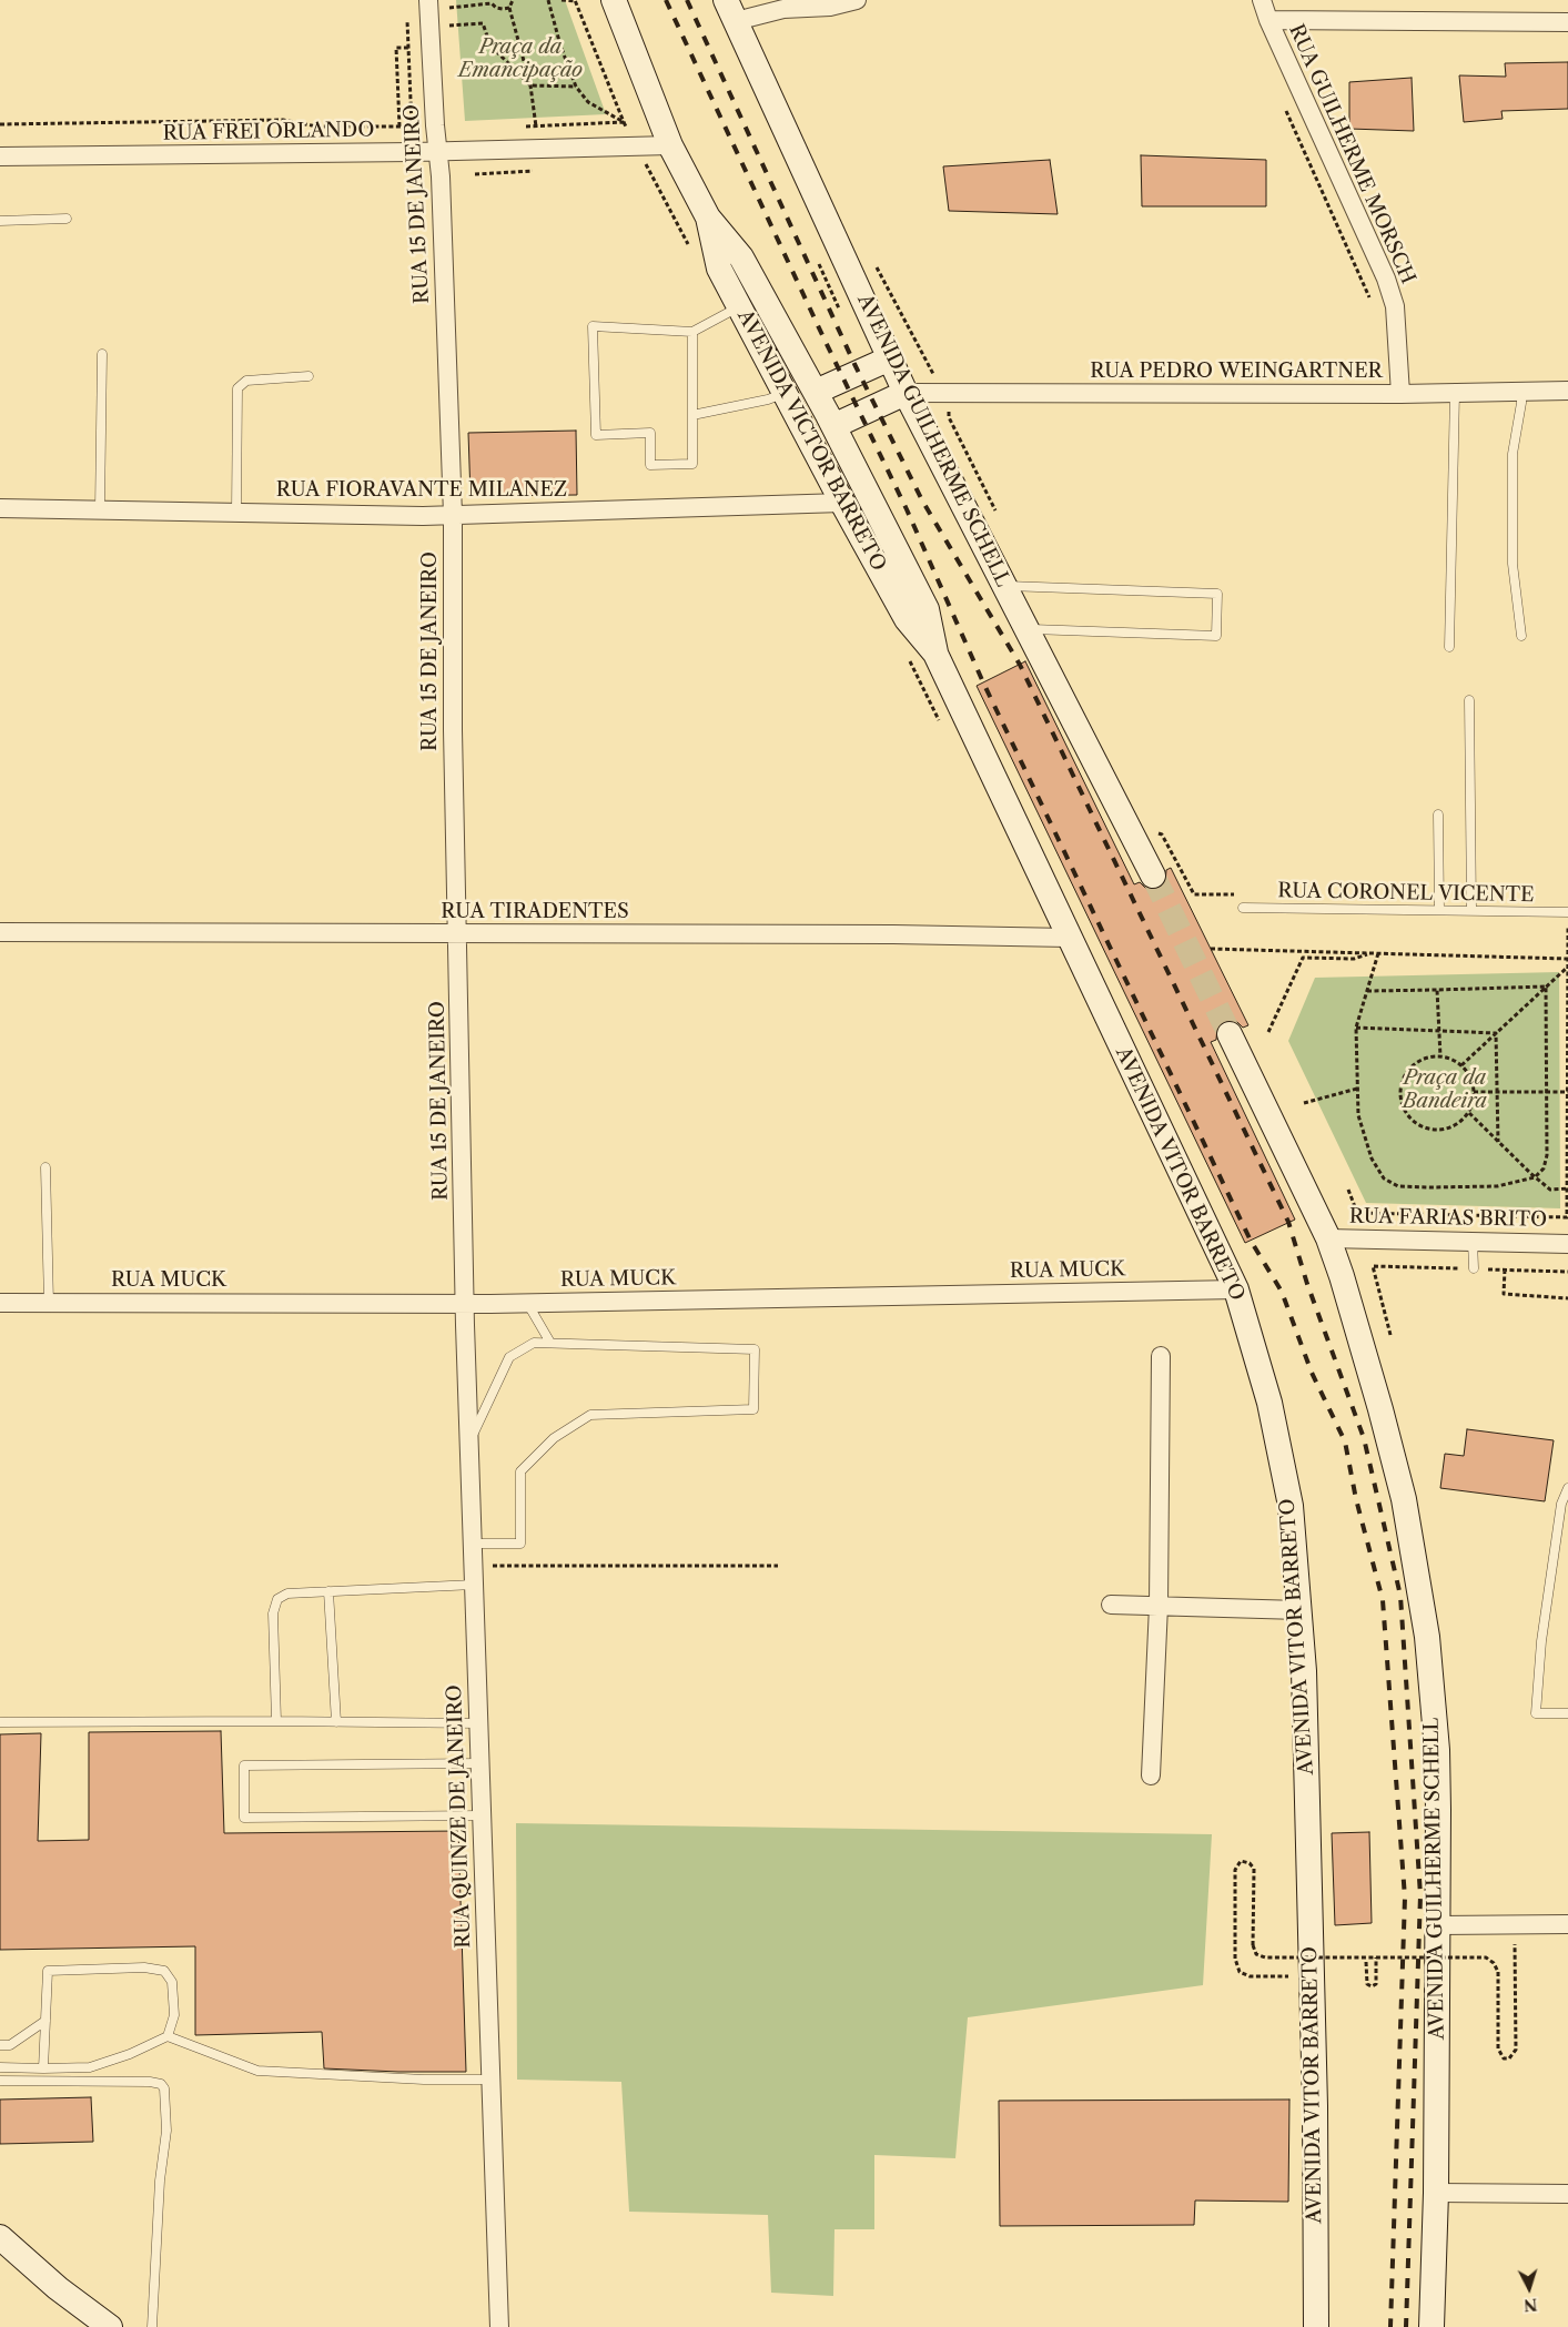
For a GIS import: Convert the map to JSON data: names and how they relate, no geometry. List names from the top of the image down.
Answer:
{
  "streets": {
    "main road": ["AVENIDA VICTOR BARRETO", "AVENIDA GUILHERME SCHELL", "AVENIDA VITOR BARRETO"],
    "street": [
      "RUA FREI ORLANDO",
      "RUA GUILHERME MORSCH",
      "RUA 15 DE JANEIRO",
      "RUA PEDRO WEINGARTNER",
      "RUA FIORAVANTE MILANEZ",
      "RUA TIRADENTES",
      "RUA FARIAS BRITO",
      "RUA MUCK",
      "RUA QUINZE DE JANEIRO"
    ],
    "lane": ["RUA CORONEL VICENTE"]
  },
  "crossings": [
    ["RUA FREI ORLANDO", "RUA 15 DE JANEIRO"],
    ["RUA GUILHERME MORSCH", "RUA PEDRO WEINGARTNER"],
    ["RUA 15 DE JANEIRO", "RUA FIORAVANTE MILANEZ"],
    ["RUA 15 DE JANEIRO", "RUA TIRADENTES"],
    ["RUA 15 DE JANEIRO", "RUA MUCK"],
    ["RUA 15 DE JANEIRO", "RUA QUINZE DE JANEIRO"],
    ["RUA PEDRO WEINGARTNER", "AVENIDA GUILHERME SCHELL"],
    ["AVENIDA VICTOR BARRETO", "RUA FIORAVANTE MILANEZ"],
    ["AVENIDA VICTOR BARRETO", "AVENIDA VITOR BARRETO"],
    ["AVENIDA GUILHERME SCHELL", "RUA FARIAS BRITO"],
    ["RUA TIRADENTES", "AVENIDA VITOR BARRETO"],
    ["AVENIDA VITOR BARRETO", "RUA MUCK"],
    ["RUA MUCK", "RUA QUINZE DE JANEIRO"]
  ],
  "parks": ["Praça da Emancipação", "Praça da Bandeira"],
  "north": "bottom"
}
